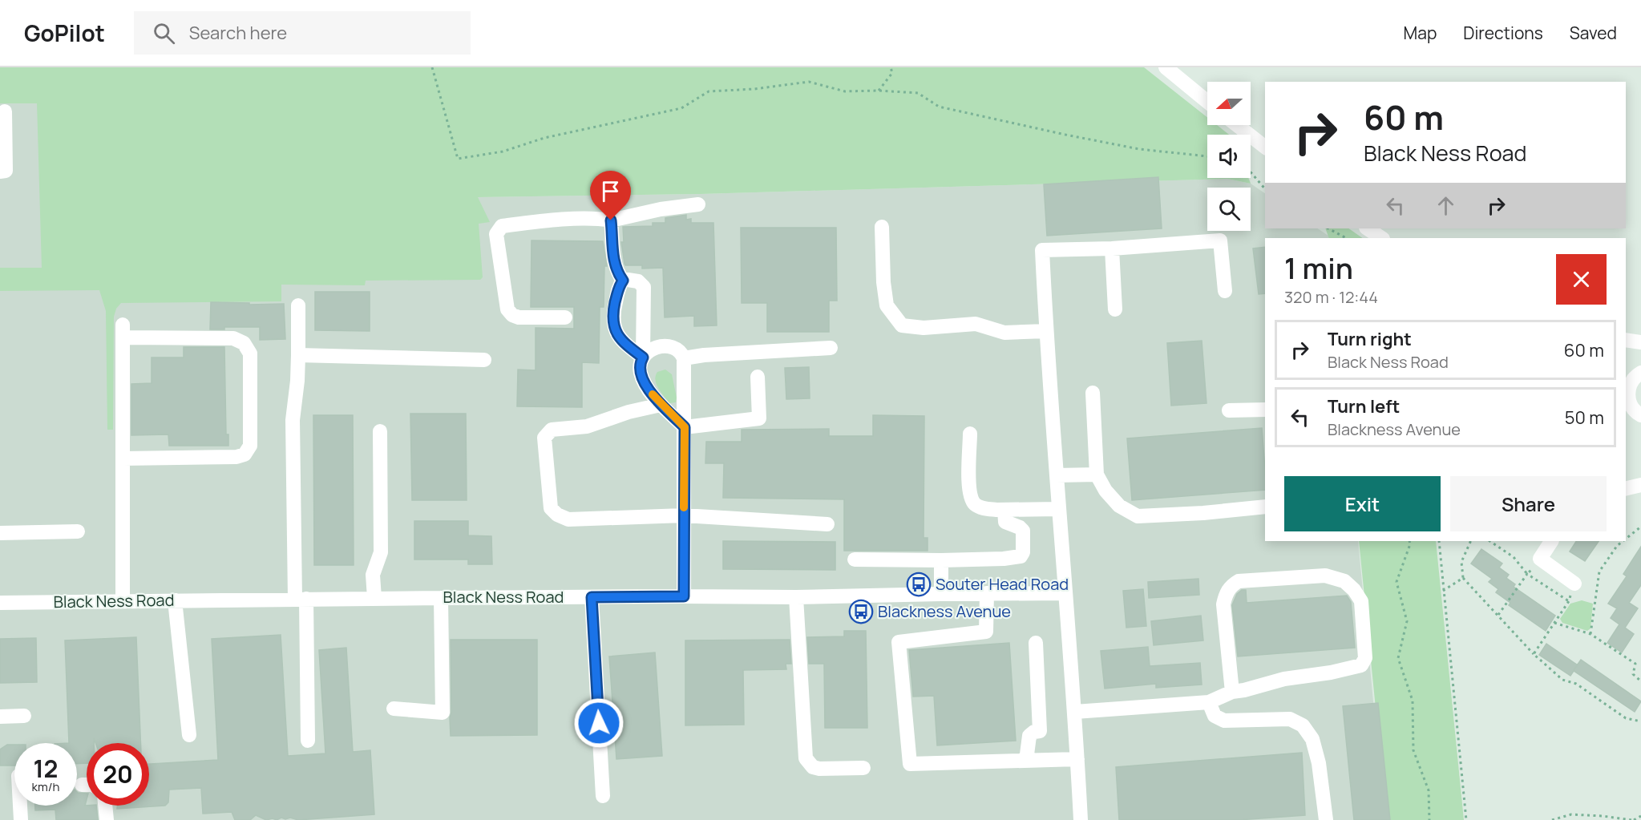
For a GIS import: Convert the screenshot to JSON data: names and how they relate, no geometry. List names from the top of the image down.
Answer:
{
  "streets": {
    "street": ["Black Ness Road"]
  },
  "places": {
    "bus stop": ["Souter Head Road", "Blackness Avenue"]
  },
  "north": "left",
  "page": {
    "header": "GoPilot",
    "search": "Search here",
    "nav": ["Map", "Directions", "Saved"],
    "turn": ["60 m", "Black Ness Road"],
    "heading": ["1 min", "320 m · 12:44"],
    "list": [
      {
        "name": "Turn right",
        "note": "Black Ness Road",
        "value": "60 m"
      },
      {
        "name": "Turn left",
        "note": "Blackness Avenue",
        "value": "50 m"
      }
    ],
    "buttons": ["Exit", "Share"],
    "speed": "12 km/h",
    "limit": "20"
  }
}
